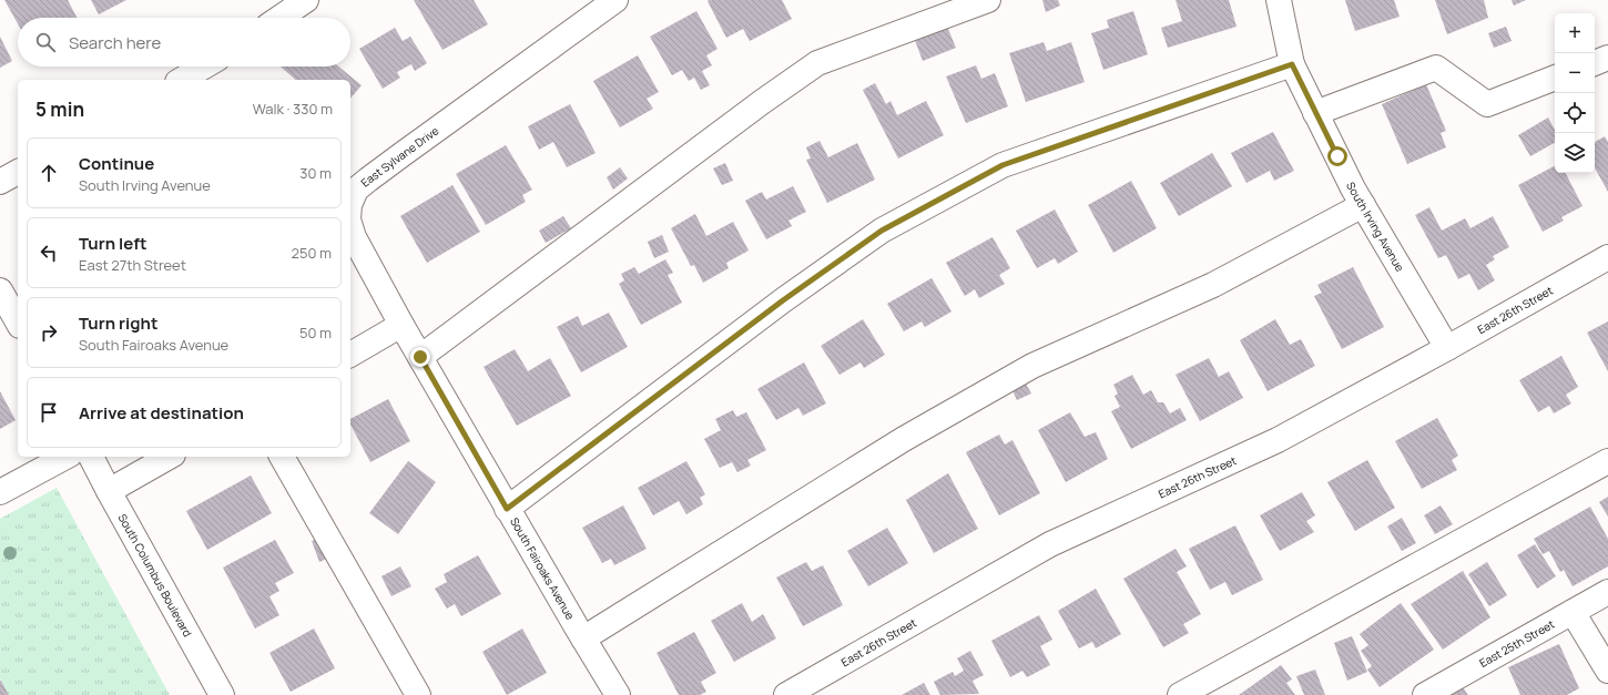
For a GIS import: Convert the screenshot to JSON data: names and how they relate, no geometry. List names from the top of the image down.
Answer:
{
  "streets": {
    "street": [
      "East Sylvane Drive",
      "South Irving Avenue",
      "East 26th Street",
      "South Fairoaks Avenue",
      "South Columbus Boulevard",
      "East 25th Street"
    ]
  },
  "crossings": [
    ["East Sylvane Drive", "South Fairoaks Avenue"],
    ["South Irving Avenue", "East 26th Street"]
  ],
  "page": {
    "map_buttons": ["+", "−"],
    "search": "Search here",
    "heading": ["5 min", "Walk · 330 m"],
    "list": [
      ["Continue", "South Irving Avenue", "30 m"],
      ["Turn left", "East 27th Street", "250 m"],
      ["Turn right", "South Fairoaks Avenue", "50 m"],
      "Arrive at destination"
    ]
  }
}
